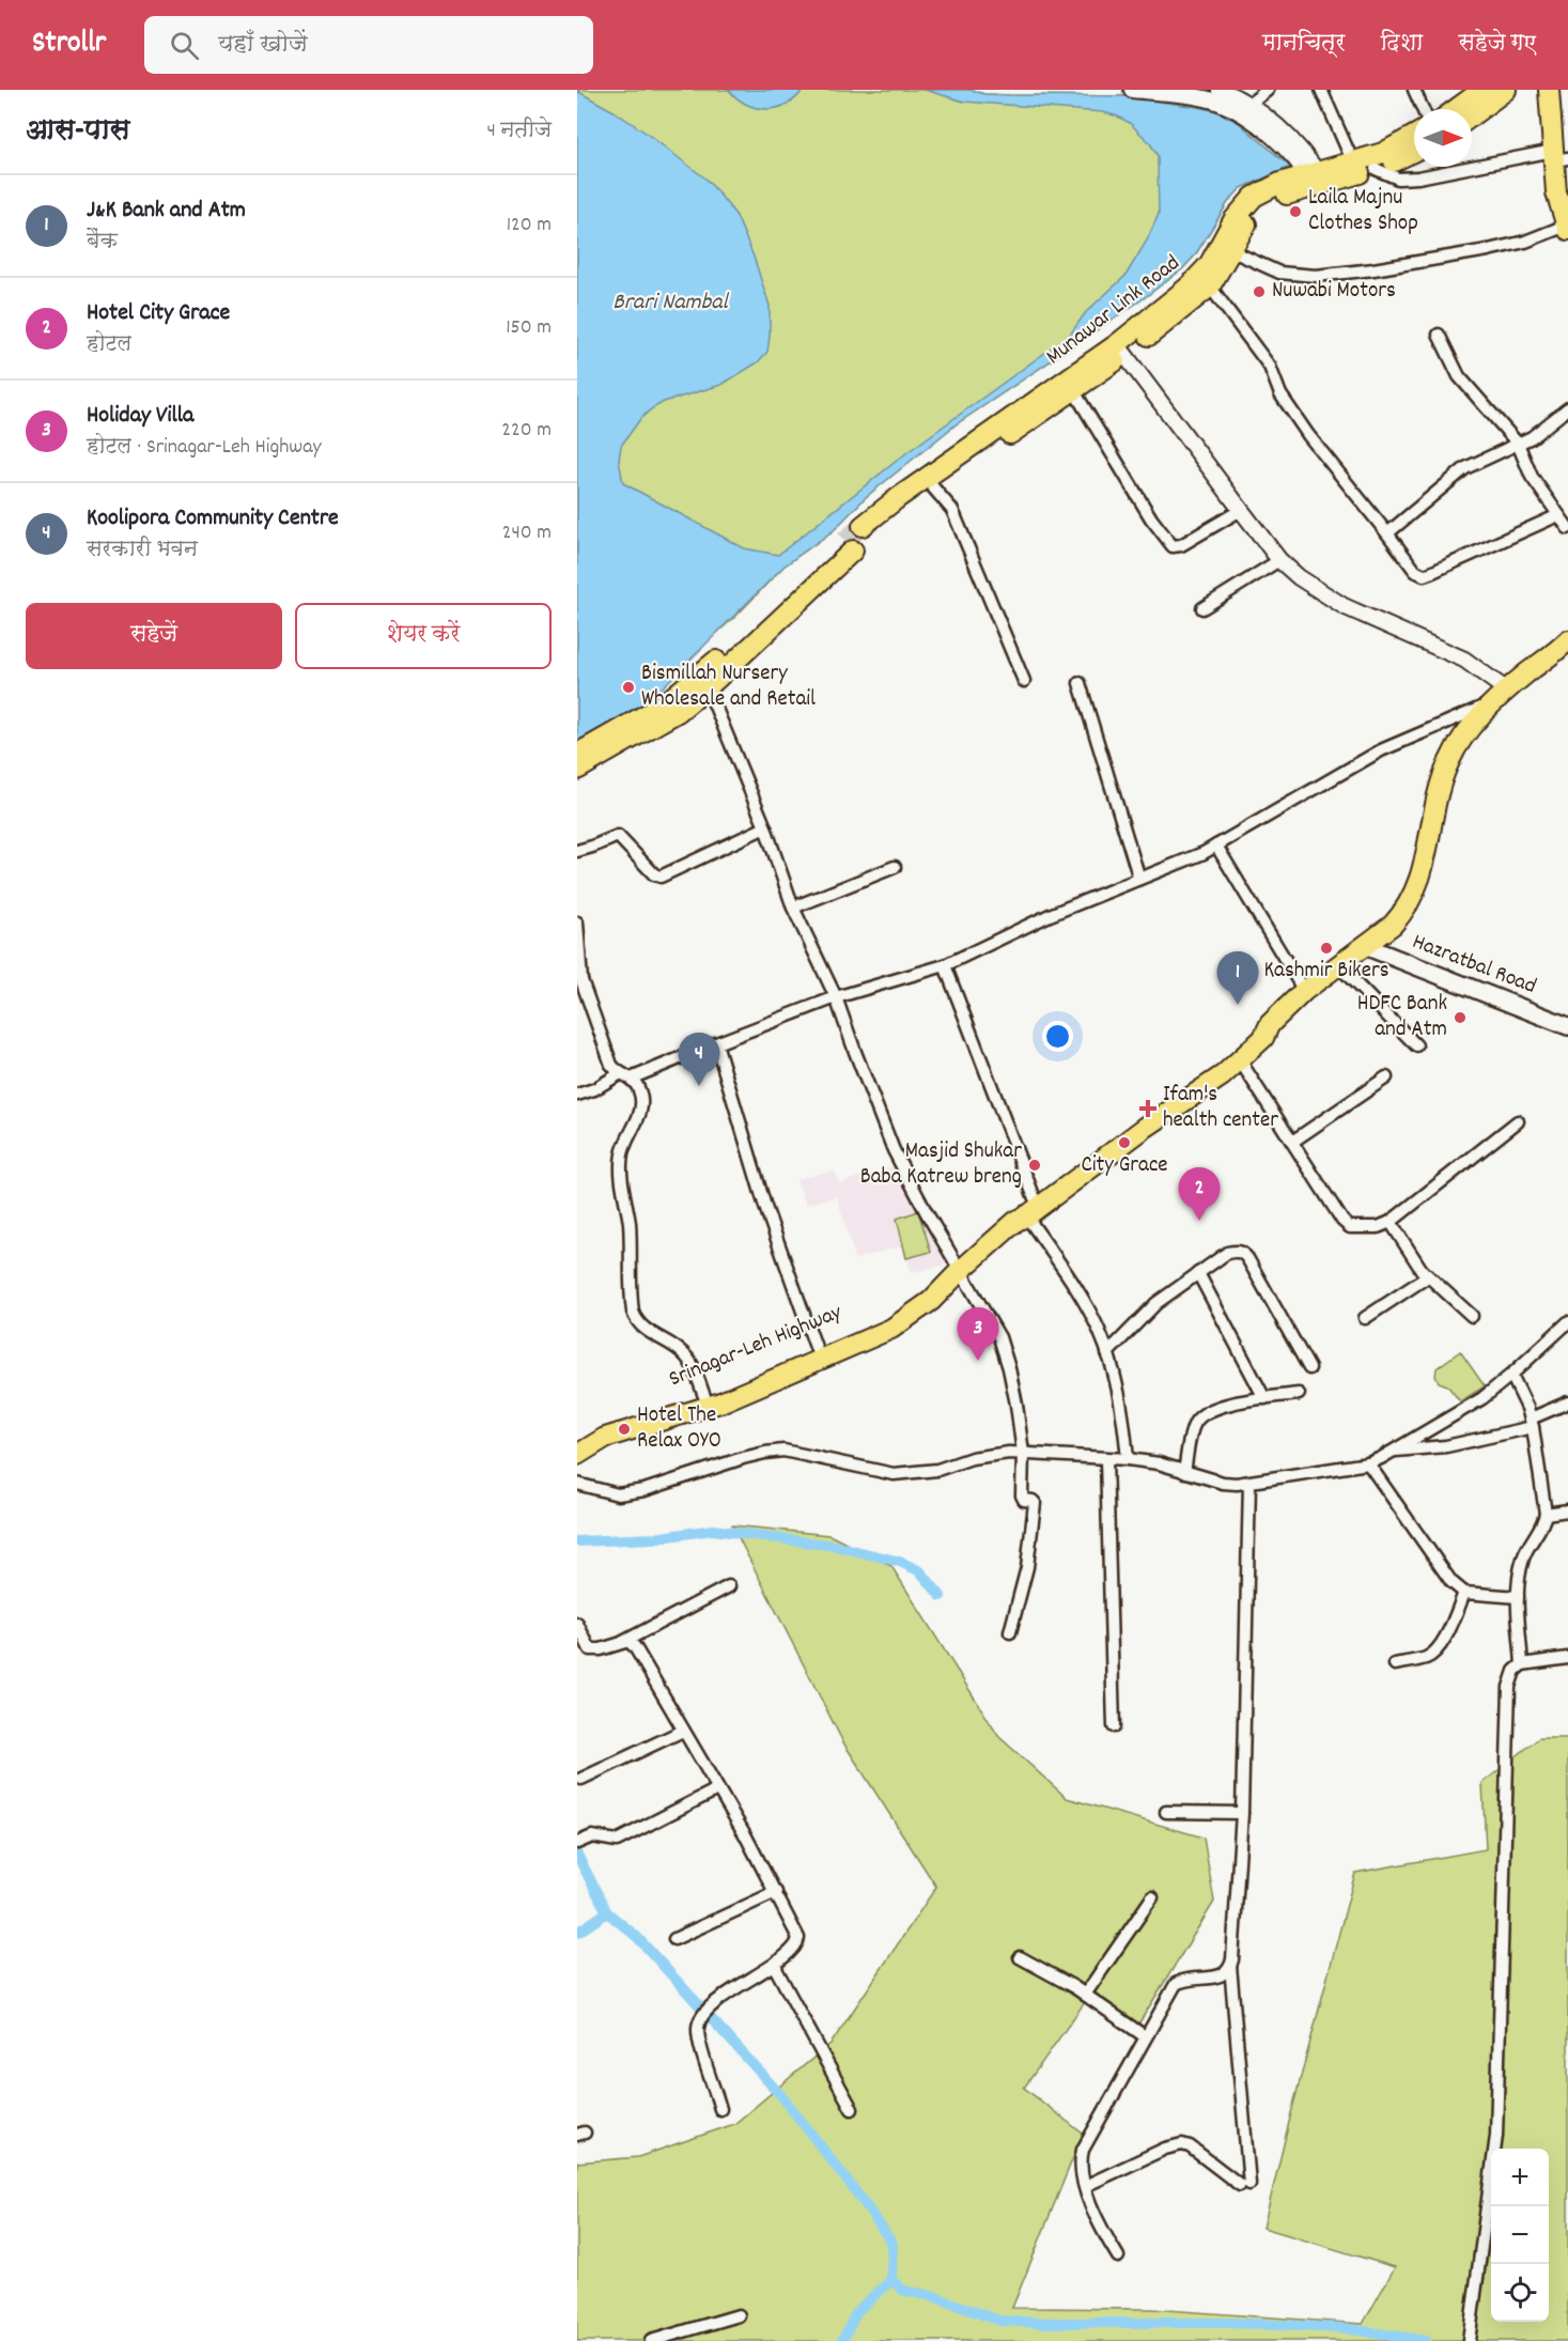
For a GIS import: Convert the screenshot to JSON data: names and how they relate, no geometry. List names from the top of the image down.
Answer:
{
  "streets": {
    "main road": ["Munawar Link Road", "Hazratbal Road", "Srinagar-Leh Highway"]
  },
  "water": ["Brari Nambal"],
  "places": {
    "other": [
      "Laila Majnu Clothes Shop",
      "Nuwabi Motors",
      "Bismillah Nursery Wholesale and Retail",
      "Kashmir Bikers",
      "HDFC Bank and Atm",
      "City Grace",
      "Masjid Shukar Baba Katrew breng",
      "Hotel The Relax OYO"
    ],
    "health": ["Ifam's health center"]
  },
  "north": "right",
  "page": {
    "header": "Strollr",
    "search": "यहाँ खोजें",
    "nav": ["मानचित्र", "दिशा", "सहेजे गए"],
    "heading": ["आस-पास", "4 नतीजे"],
    "list": [
      {
        "mark": "1",
        "name": "J&K Bank and Atm",
        "note": "बैंक",
        "value": "120 m"
      },
      {
        "mark": "2",
        "name": "Hotel City Grace",
        "note": "होटल",
        "value": "150 m"
      },
      {
        "mark": "3",
        "name": "Holiday Villa",
        "note": "होटल · Srinagar-Leh Highway",
        "value": "220 m"
      },
      {
        "mark": "4",
        "name": "Koolipora Community Centre",
        "note": "सरकारी भवन",
        "value": "240 m"
      }
    ],
    "buttons": ["सहेजें", "शेयर करें"],
    "pins": [
      "1",
      "4",
      "2",
      "3"
    ],
    "map_buttons": ["+", "−"]
  }
}
